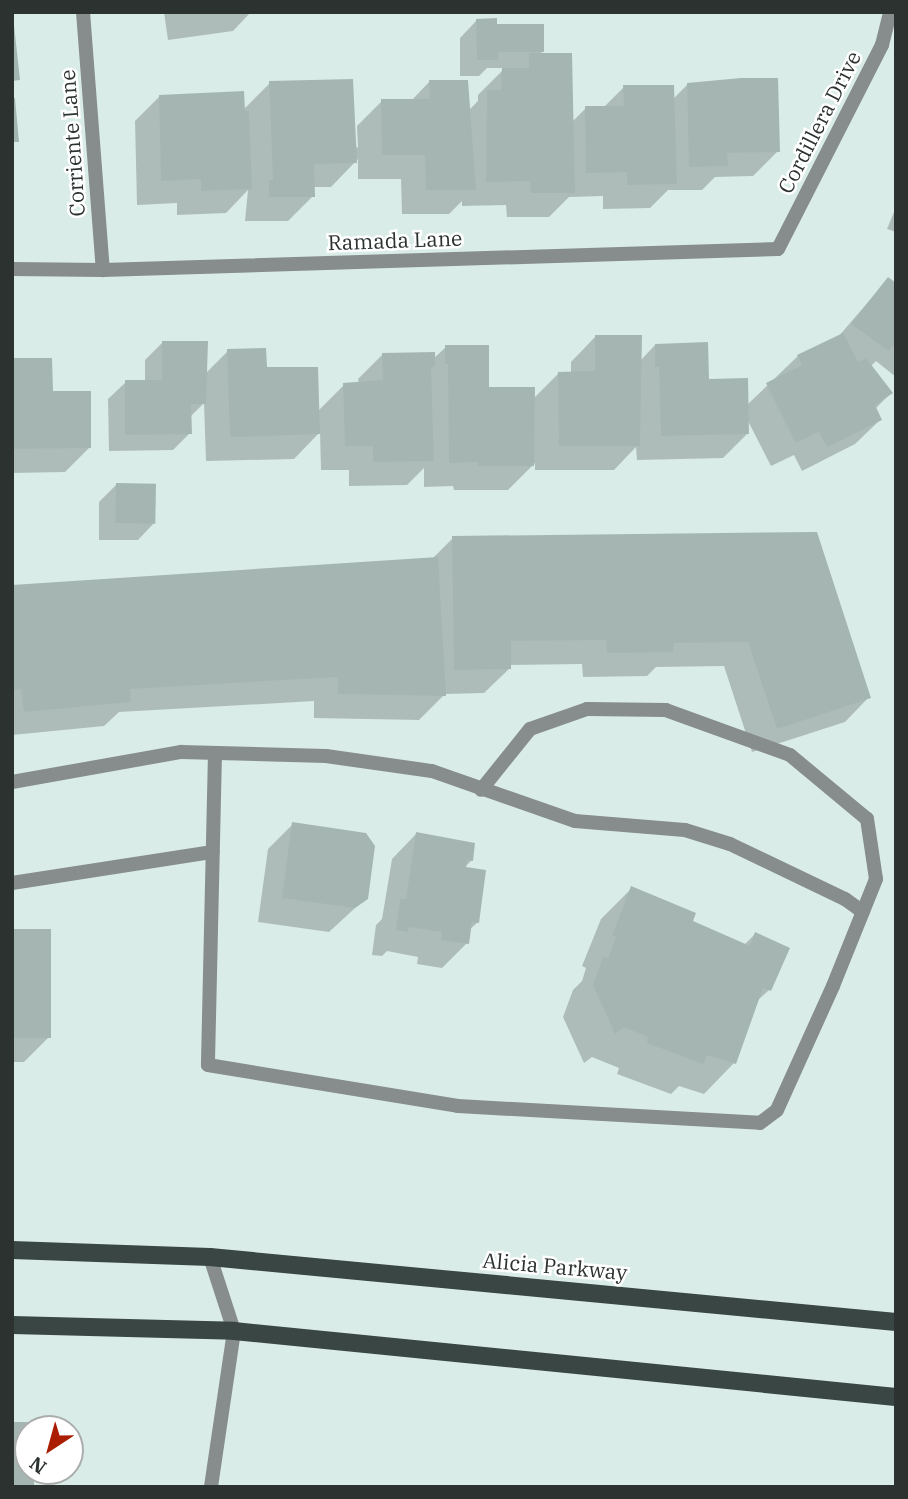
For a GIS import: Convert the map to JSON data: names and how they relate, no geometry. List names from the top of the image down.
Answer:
{
  "streets": {
    "main road": ["Alicia Parkway"],
    "street": ["Cordillera Drive", "Corriente Lane", "Ramada Lane"]
  },
  "crossings": [
    ["Cordillera Drive", "Ramada Lane"],
    ["Corriente Lane", "Ramada Lane"]
  ],
  "north": "bottom left"
}
